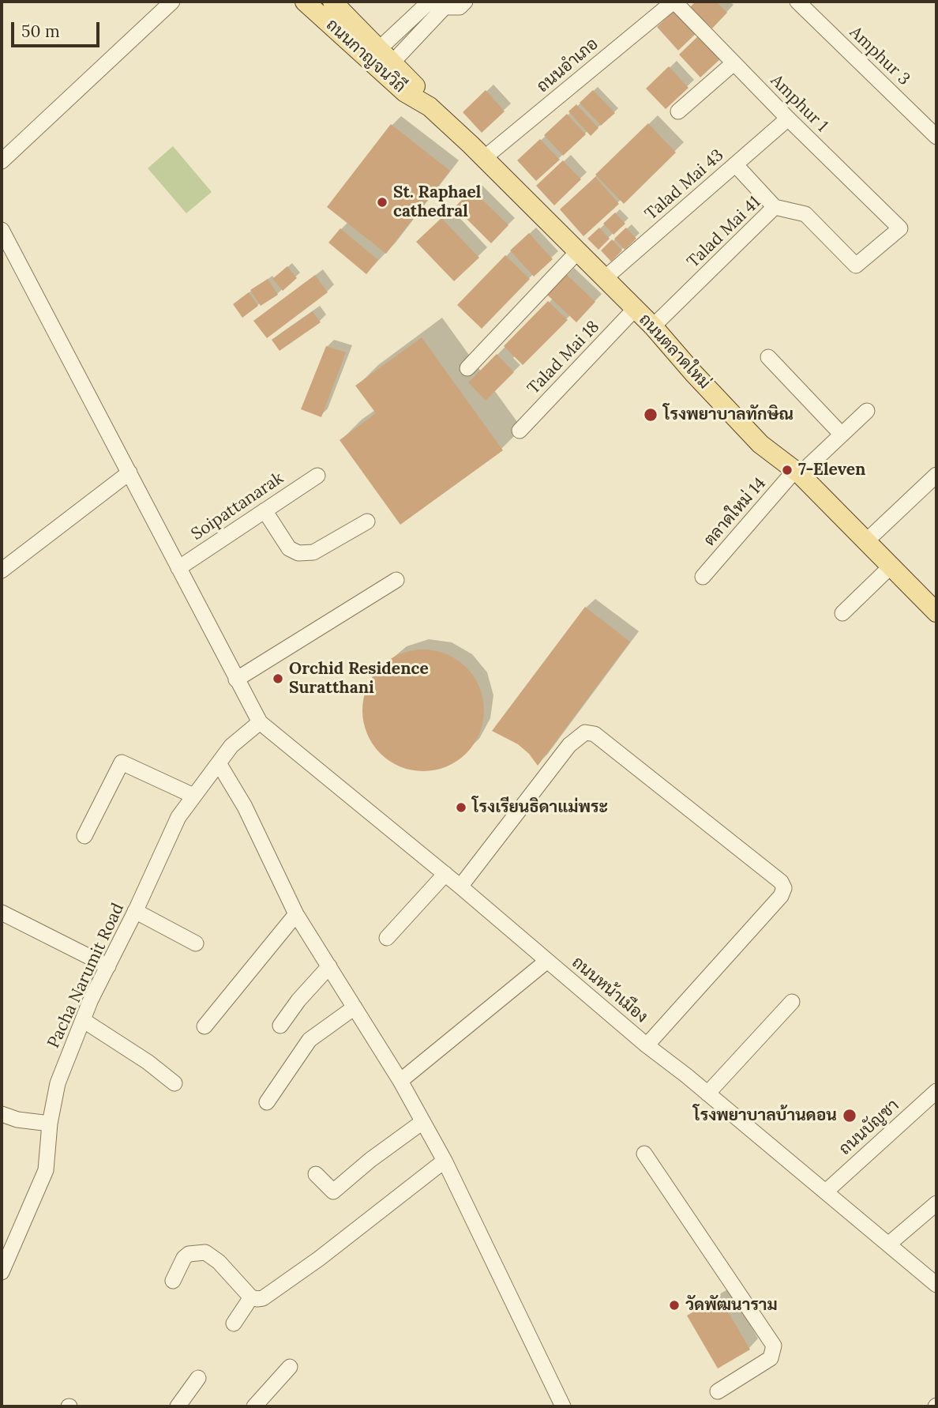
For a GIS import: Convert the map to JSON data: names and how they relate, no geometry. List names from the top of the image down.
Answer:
{
  "streets": {
    "main road": ["ถนนกาญจนวิถี", "ถนนตลาดใหม่"],
    "street": [
      "Amphur 3",
      "ถนนอำเภอ",
      "Amphur 1",
      "Talad Mai 43",
      "Talad Mai 41",
      "Talad Mai 18",
      "Soipattanarak",
      "ตลาดใหม่ 14",
      "Pacha Narumit Road",
      "ถนนหน้าเมือง",
      "ถนนบัญชา"
    ]
  },
  "crossings": [
    ["ถนนกาญจนวิถี", "ถนนอำเภอ"],
    ["ถนนกาญจนวิถี", "ถนนตลาดใหม่"],
    ["ถนนอำเภอ", "Amphur 1"],
    ["ถนนอำเภอ", "ถนนตลาดใหม่"],
    ["Amphur 1", "Talad Mai 43"],
    ["Amphur 1", "Talad Mai 41"],
    ["Talad Mai 43", "ถนนตลาดใหม่"],
    ["Talad Mai 41", "ถนนตลาดใหม่"],
    ["ถนนตลาดใหม่", "Talad Mai 18"],
    ["ถนนตลาดใหม่", "ตลาดใหม่ 14"],
    ["Pacha Narumit Road", "ถนนหน้าเมือง"],
    ["ถนนหน้าเมือง", "ถนนบัญชา"]
  ],
  "places": [
    "St. Raphael cathedral",
    "โรงพยาบาลทักษิณ",
    "7-Eleven",
    "Orchid Residence Suratthani",
    "โรงเรียนธิดาแม่พระ",
    "โรงพยาบาลบ้านดอน",
    "วัดพัฒนาราม"
  ],
  "scale_bar": "50 m"
}
